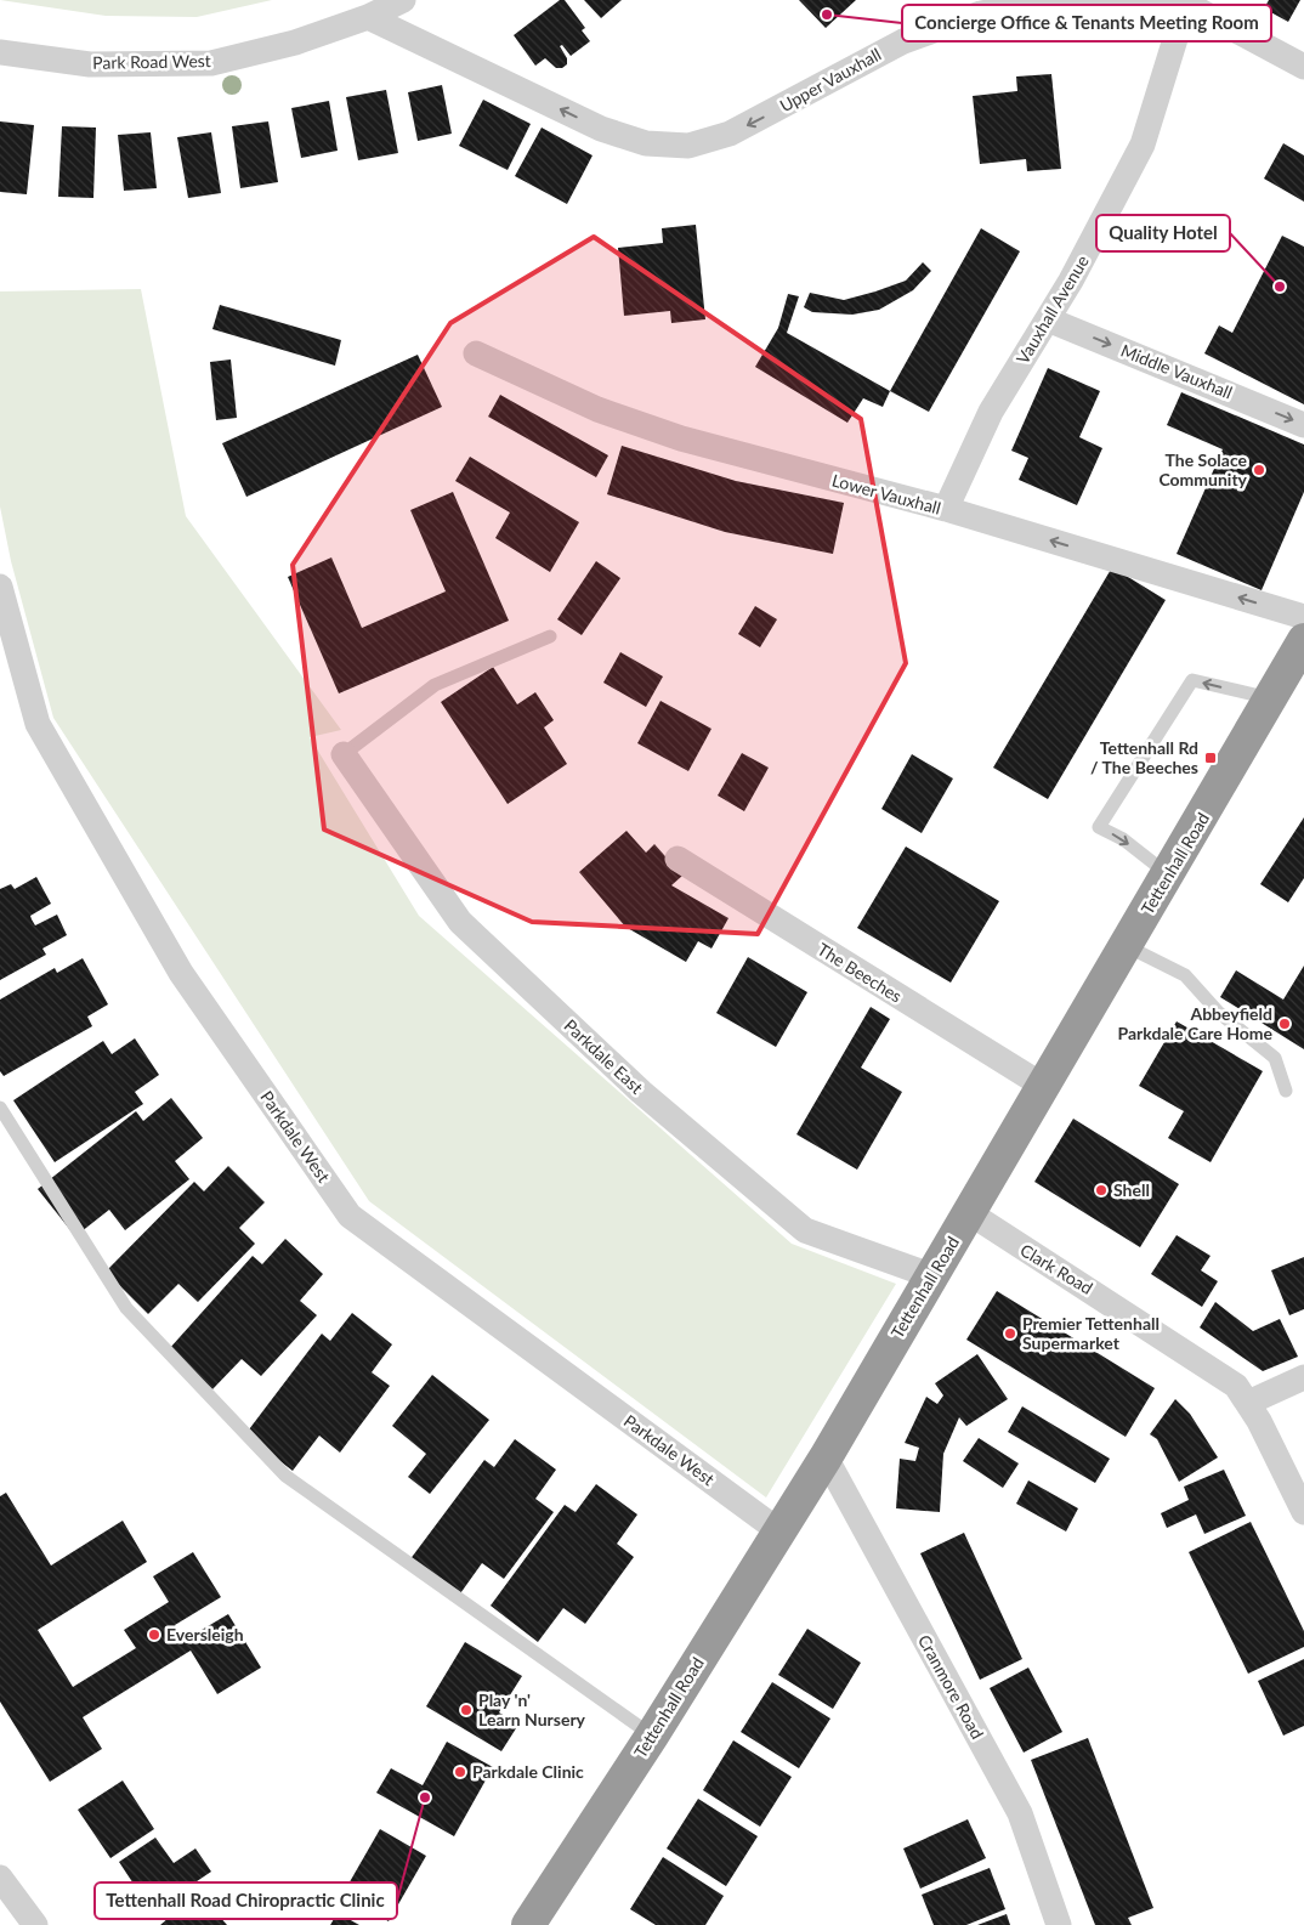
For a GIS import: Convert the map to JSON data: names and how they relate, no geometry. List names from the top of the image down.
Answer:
{
  "streets": {
    "highway": ["Tettenhall Road"],
    "street": [
      "Park Road West",
      "Upper Vauxhall",
      "Vauxhall Avenue",
      "Middle Vauxhall",
      "Lower Vauxhall",
      "The Beeches",
      "Parkdale East",
      "Parkdale West",
      "Clark Road",
      "Cranmore Road"
    ]
  },
  "crossings": [
    ["Park Road West", "Upper Vauxhall"],
    ["Upper Vauxhall", "Vauxhall Avenue"],
    ["Vauxhall Avenue", "Middle Vauxhall"],
    ["Vauxhall Avenue", "Lower Vauxhall"],
    ["Tettenhall Road", "The Beeches"],
    ["Tettenhall Road", "Parkdale East"],
    ["Tettenhall Road", "Parkdale West"],
    ["Tettenhall Road", "Clark Road"],
    ["Tettenhall Road", "Cranmore Road"]
  ],
  "one_way": ["Upper Vauxhall", "Middle Vauxhall", "Lower Vauxhall"],
  "places": {
    "other": [
      "Concierge Office & Tenants Meeting Room",
      "Quality Hotel",
      "The Solace Community",
      "Abbeyfield Parkdale Care Home",
      "Shell",
      "Premier Tettenhall Supermarket",
      "Eversleigh",
      "Play 'n' Learn Nursery",
      "Parkdale Clinic",
      "Tettenhall Road Chiropractic Clinic"
    ],
    "transit": ["Tettenhall Rd / The Beeches"]
  }
}
